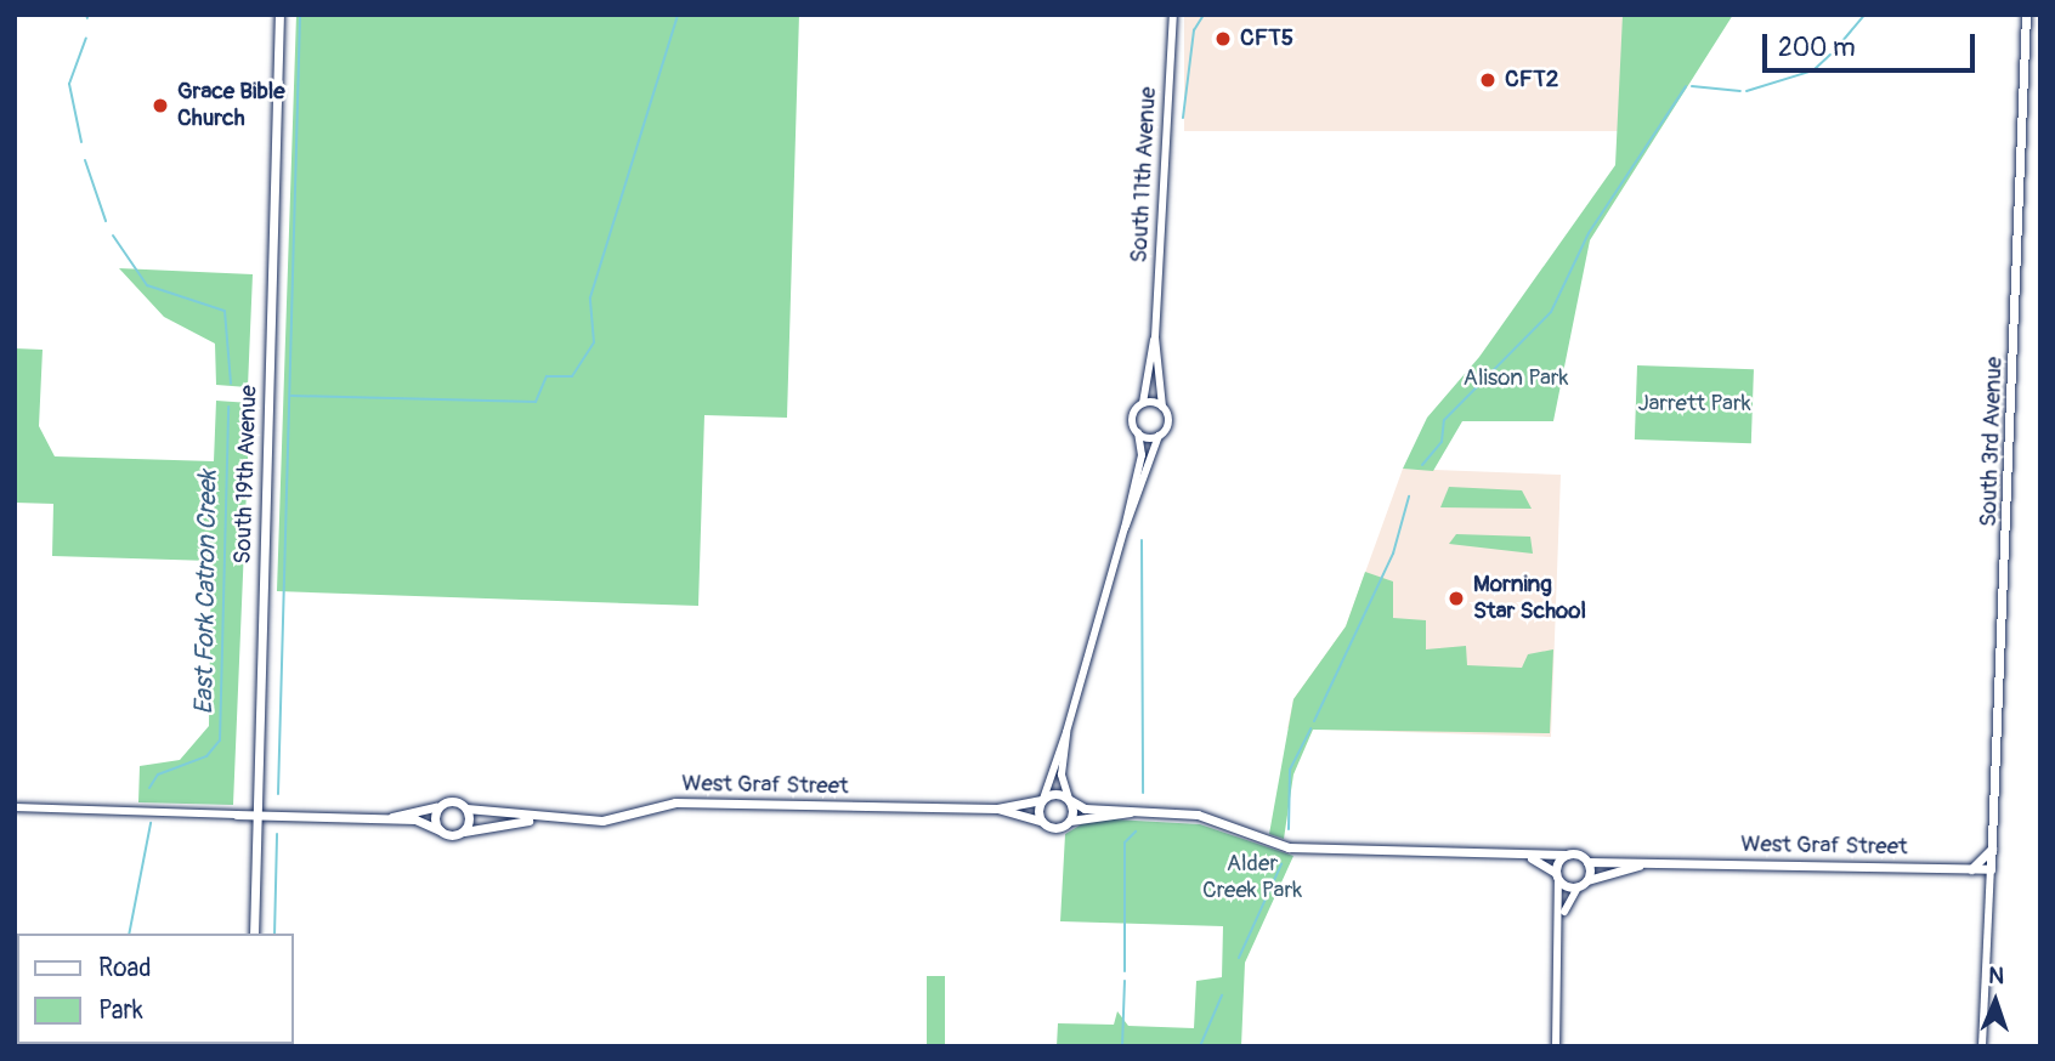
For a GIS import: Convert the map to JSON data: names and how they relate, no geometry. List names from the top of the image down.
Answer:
{
  "streets": {
    "main road": ["South 3rd Avenue", "South 19th Avenue", "West Graf Street"],
    "street": ["South 11th Avenue"]
  },
  "crossings": [
    ["South 3rd Avenue", "West Graf Street"]
  ],
  "water": ["East Fork Catron Creek"],
  "parks": ["Alison Park", "Jarrett Park", "Alder Creek Park"],
  "places": [
    "CFT5",
    "CFT2",
    "Grace Bible Church",
    "Morning Star School"
  ],
  "legend": ["Road", "Park"],
  "scale_bar": "200 m",
  "north": "top"
}
